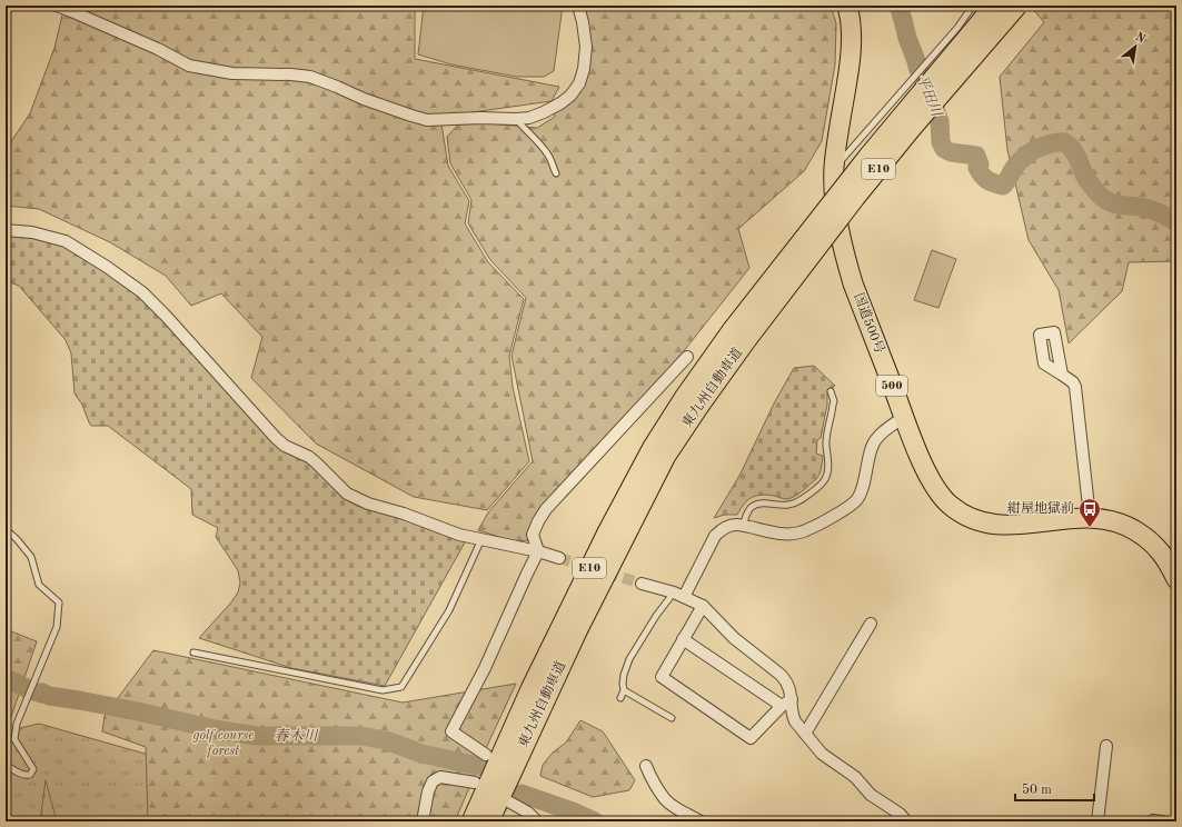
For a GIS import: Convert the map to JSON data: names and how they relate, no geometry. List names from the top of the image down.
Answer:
{
  "streets": {
    "highway": [
      "E10",
      "国道500号",
      "500",
      "東九州自動車道"
    ]
  },
  "water": ["平田川", "春木川"],
  "parks": ["golf course forest"],
  "places": {
    "bus stop": ["紺屋地獄前"]
  },
  "scale_bar": "50 m",
  "north": "top right"
}
